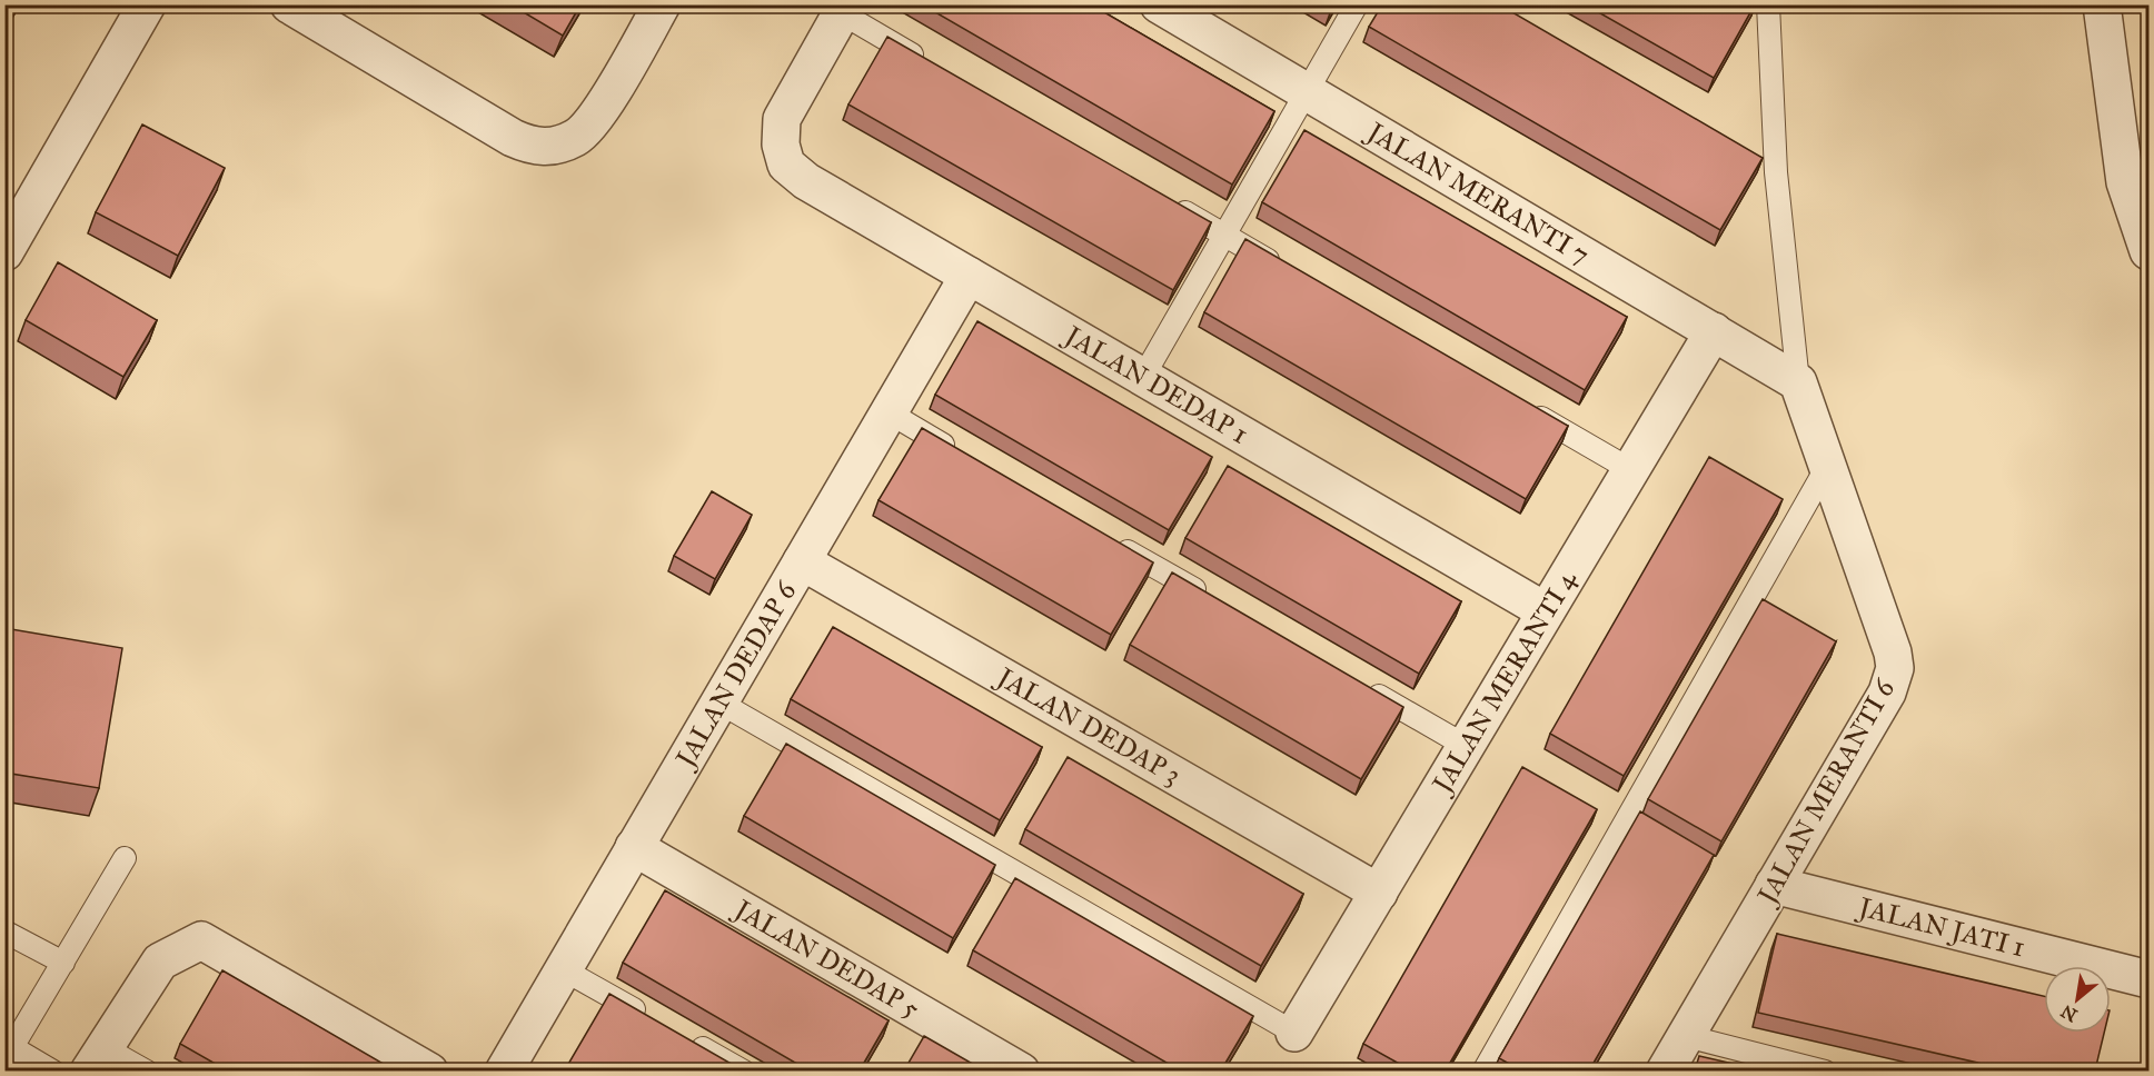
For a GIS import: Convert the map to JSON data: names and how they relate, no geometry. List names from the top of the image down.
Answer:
{
  "streets": {
    "street": [
      "JALAN MERANTI 7",
      "JALAN DEDAP 1",
      "JALAN DEDAP 6",
      "JALAN MERANTI 4",
      "JALAN DEDAP 3",
      "JALAN MERANTI 6",
      "JALAN JATI 1",
      "JALAN DEDAP 5"
    ]
  },
  "crossings": [
    ["JALAN MERANTI 7", "JALAN MERANTI 4"],
    ["JALAN MERANTI 7", "JALAN MERANTI 6"],
    ["JALAN DEDAP 1", "JALAN DEDAP 6"],
    ["JALAN DEDAP 1", "JALAN MERANTI 4"],
    ["JALAN DEDAP 6", "JALAN DEDAP 3"],
    ["JALAN DEDAP 6", "JALAN DEDAP 5"],
    ["JALAN MERANTI 4", "JALAN DEDAP 3"],
    ["JALAN MERANTI 6", "JALAN JATI 1"]
  ],
  "north": "bottom left"
}
